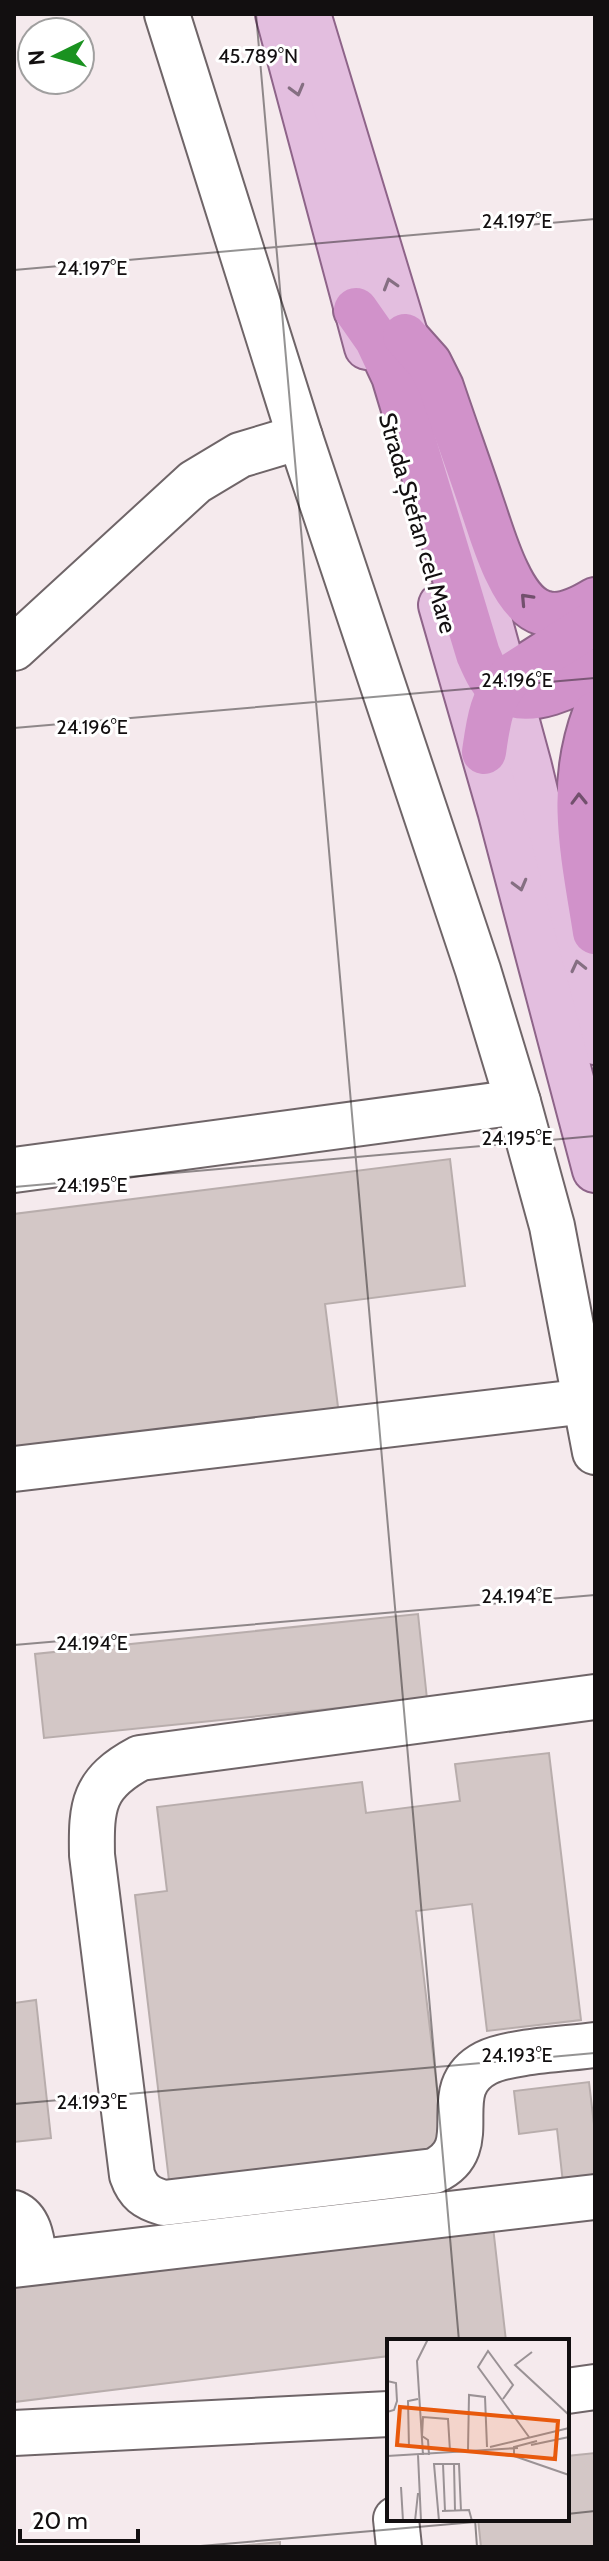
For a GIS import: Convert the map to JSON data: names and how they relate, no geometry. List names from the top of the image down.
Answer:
{
  "streets": {
    "main road": ["Strada Ștefan cel Mare"]
  },
  "scale_bar": "20 m",
  "north": "left",
  "coordinates": [
    "45.789°N",
    "24.197°E",
    "24.196°E",
    "24.195°E",
    "24.194°E",
    "24.193°E"
  ]
}
